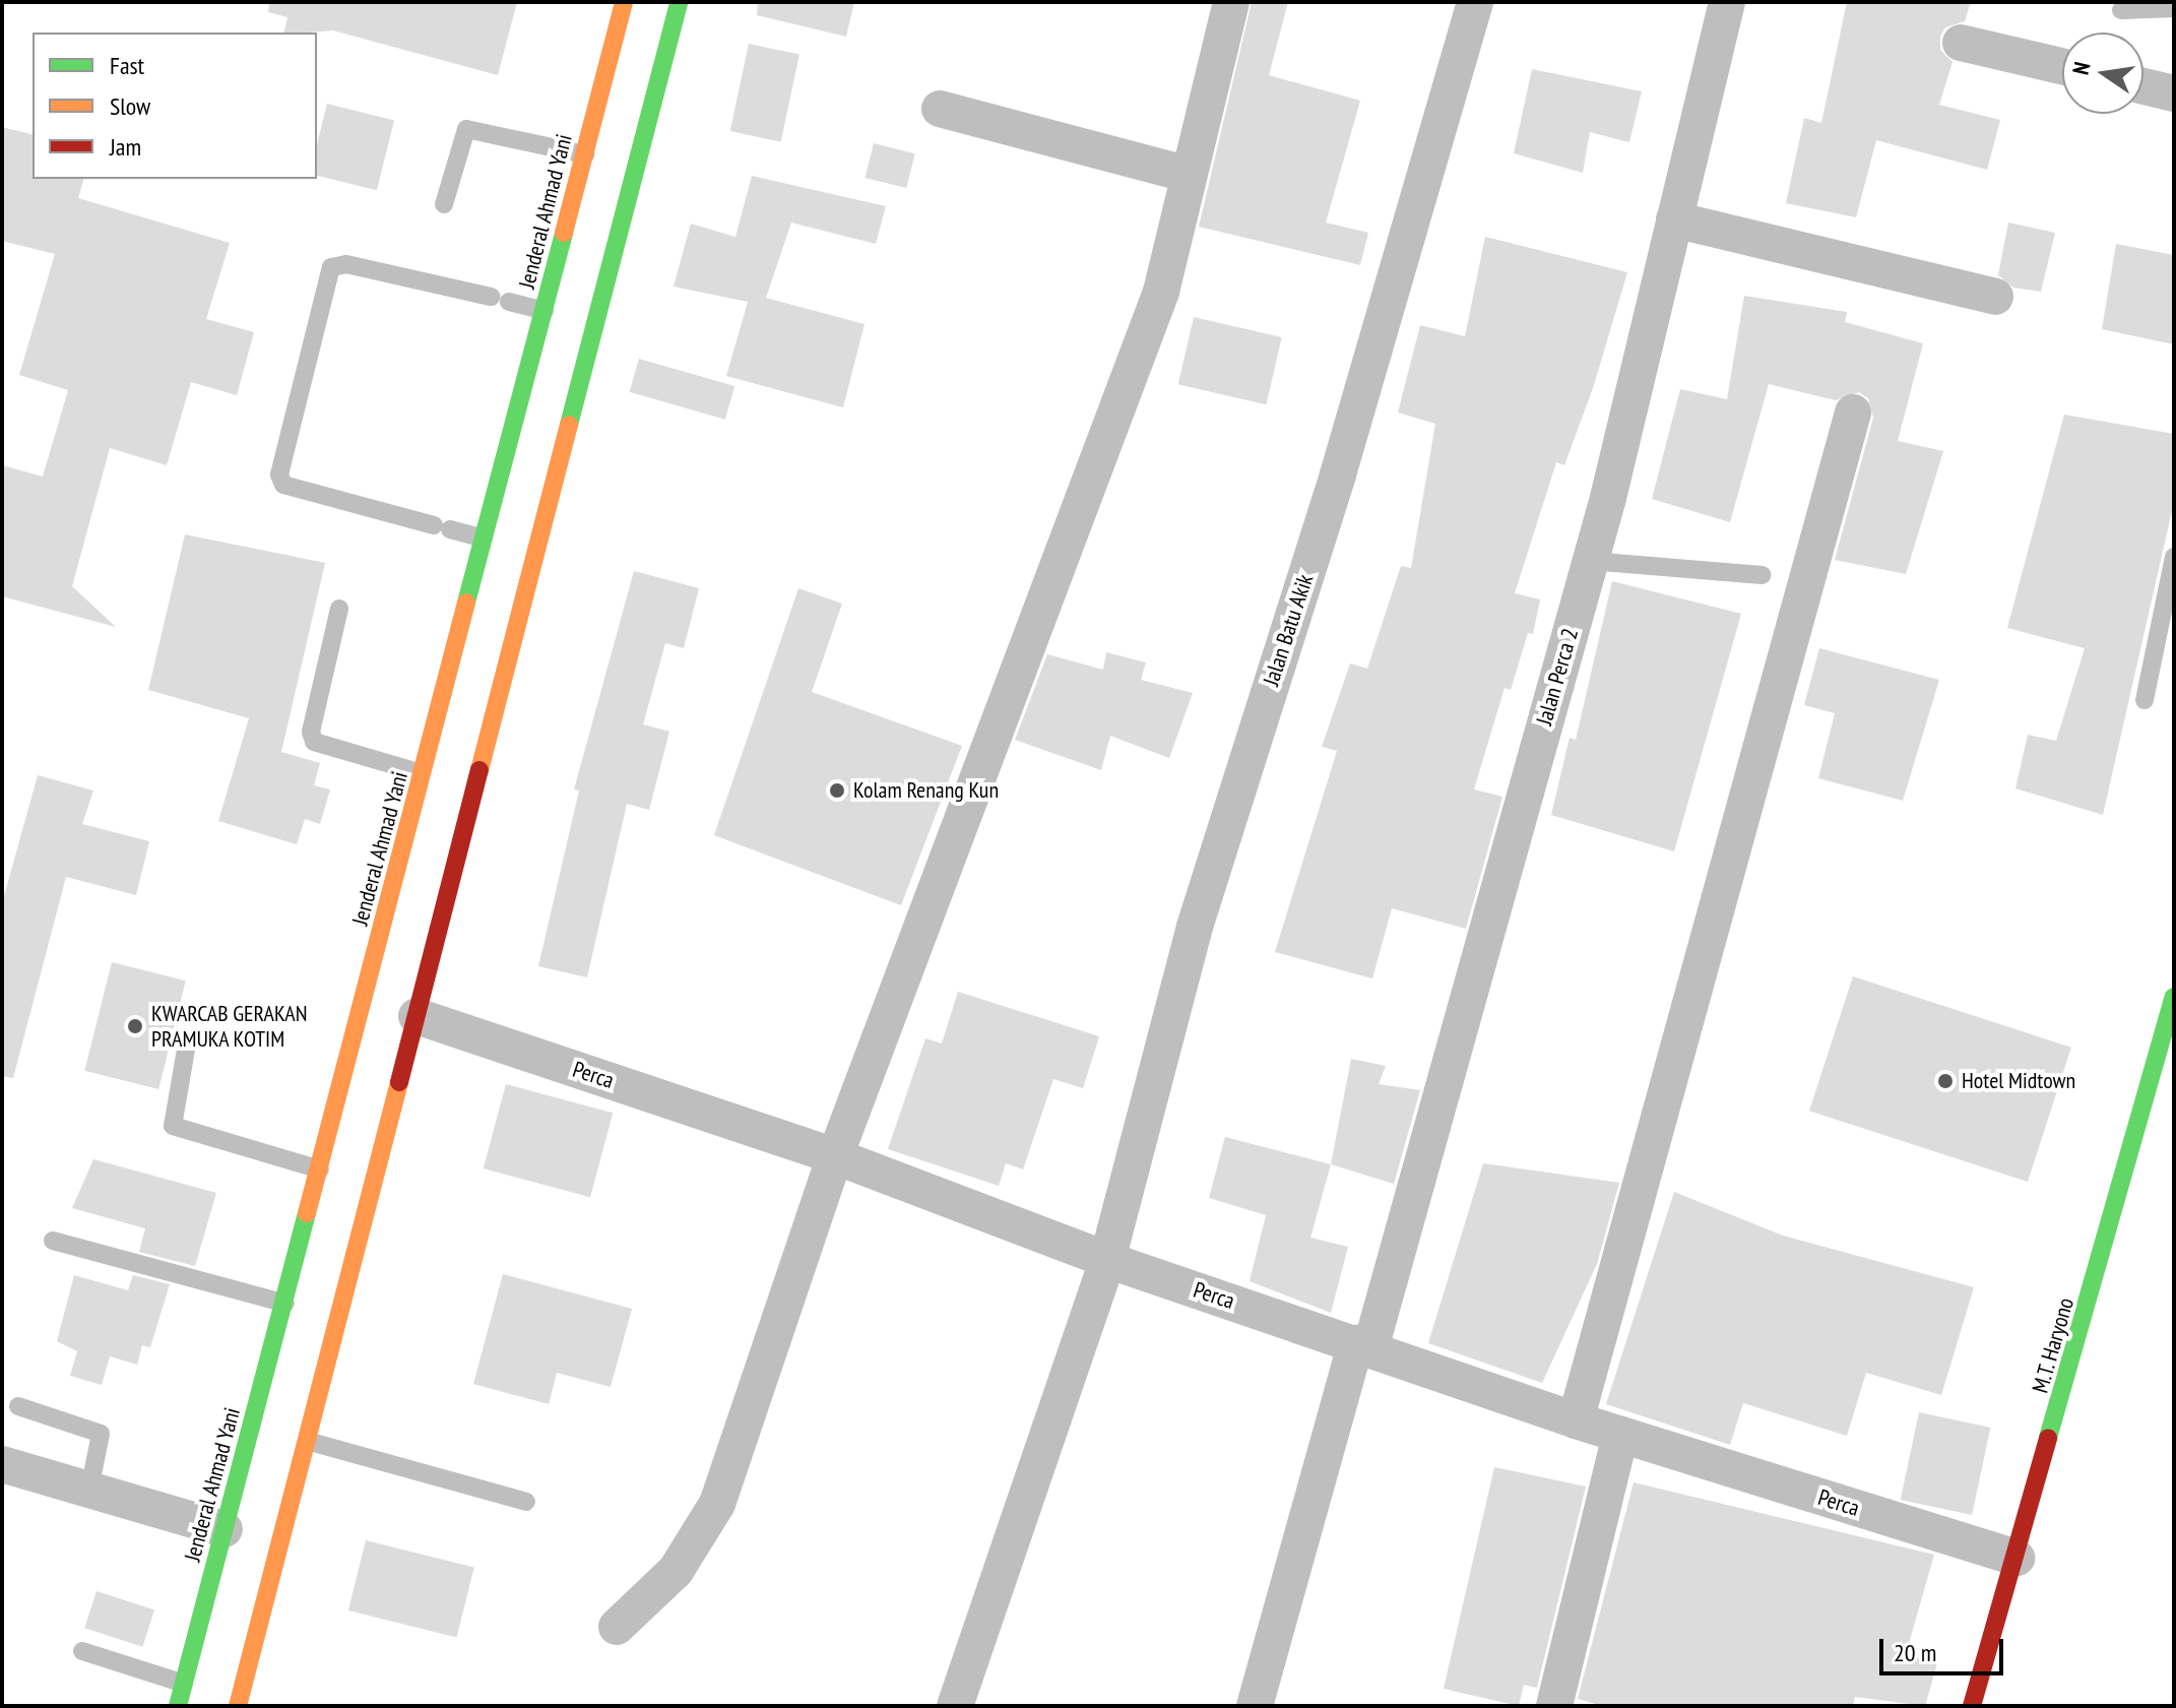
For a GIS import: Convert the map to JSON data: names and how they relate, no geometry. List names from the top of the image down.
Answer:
{
  "streets": {
    "main road": ["Jenderal Ahmad Yani", "M.T. Haryono"],
    "street": ["Jalan Batu Akik", "Jalan Perca 2", "Perca"]
  },
  "crossings": [
    ["Jalan Batu Akik", "Perca"],
    ["Jalan Perca 2", "Perca"],
    ["Perca", "M.T. Haryono"]
  ],
  "places": ["Kolam Renang Kun", "KWARCAB GERAKAN PRAMUKA KOTIM", "Hotel Midtown"],
  "legend": ["Fast", "Slow", "Jam"],
  "scale_bar": "20 m",
  "north": "left"
}
